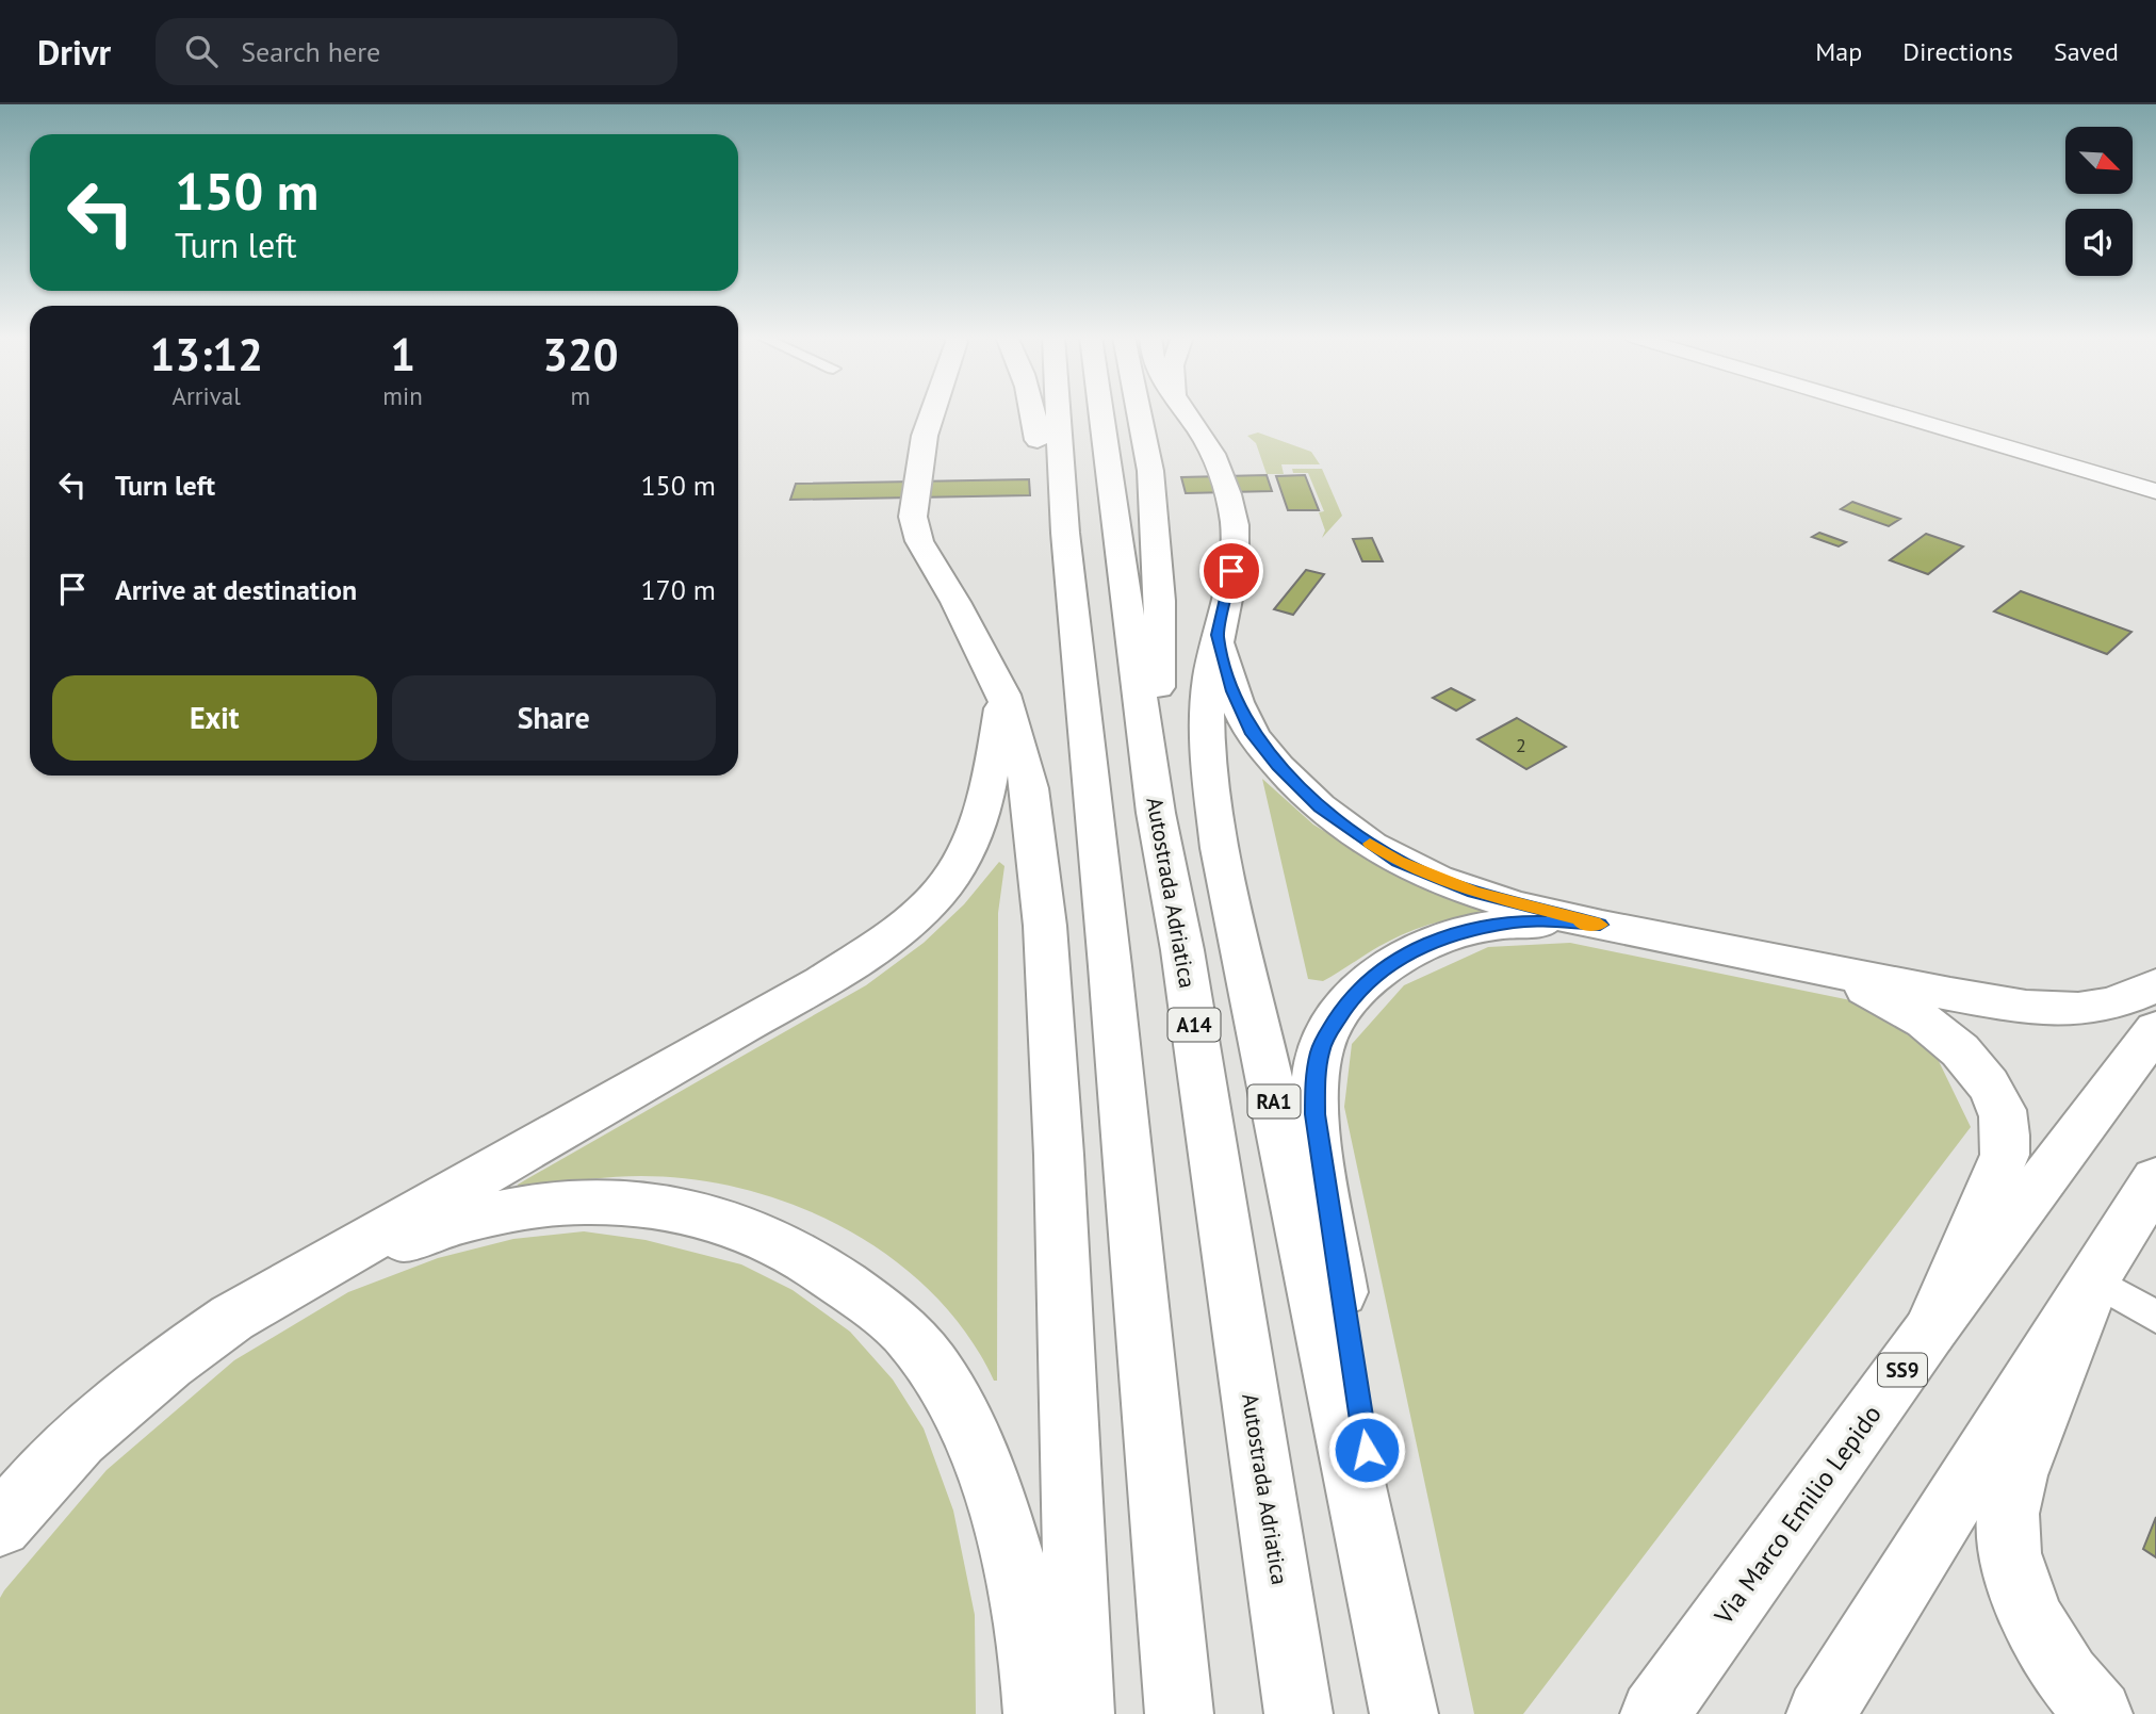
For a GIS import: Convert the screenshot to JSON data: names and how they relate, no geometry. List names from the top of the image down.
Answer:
{
  "streets": {
    "main road": [
      "Autostrada Adriatica",
      "A14",
      "RA1",
      "SS9",
      "Via Marco Emilio Lepido"
    ]
  },
  "house_numbers": ["2"],
  "north": "bottom right",
  "page": {
    "header": "Drivr",
    "search": "Search here",
    "nav": ["Map", "Directions", "Saved"],
    "turn": ["150 m", "Turn left"],
    "eta": [
      "13:12",
      "Arrival",
      "1",
      "min",
      "320",
      "m"
    ],
    "list": [
      {
        "name": "Turn left",
        "value": "150 m"
      },
      {
        "name": "Arrive at destination",
        "value": "170 m"
      }
    ],
    "buttons": ["Exit", "Share"]
  }
}
